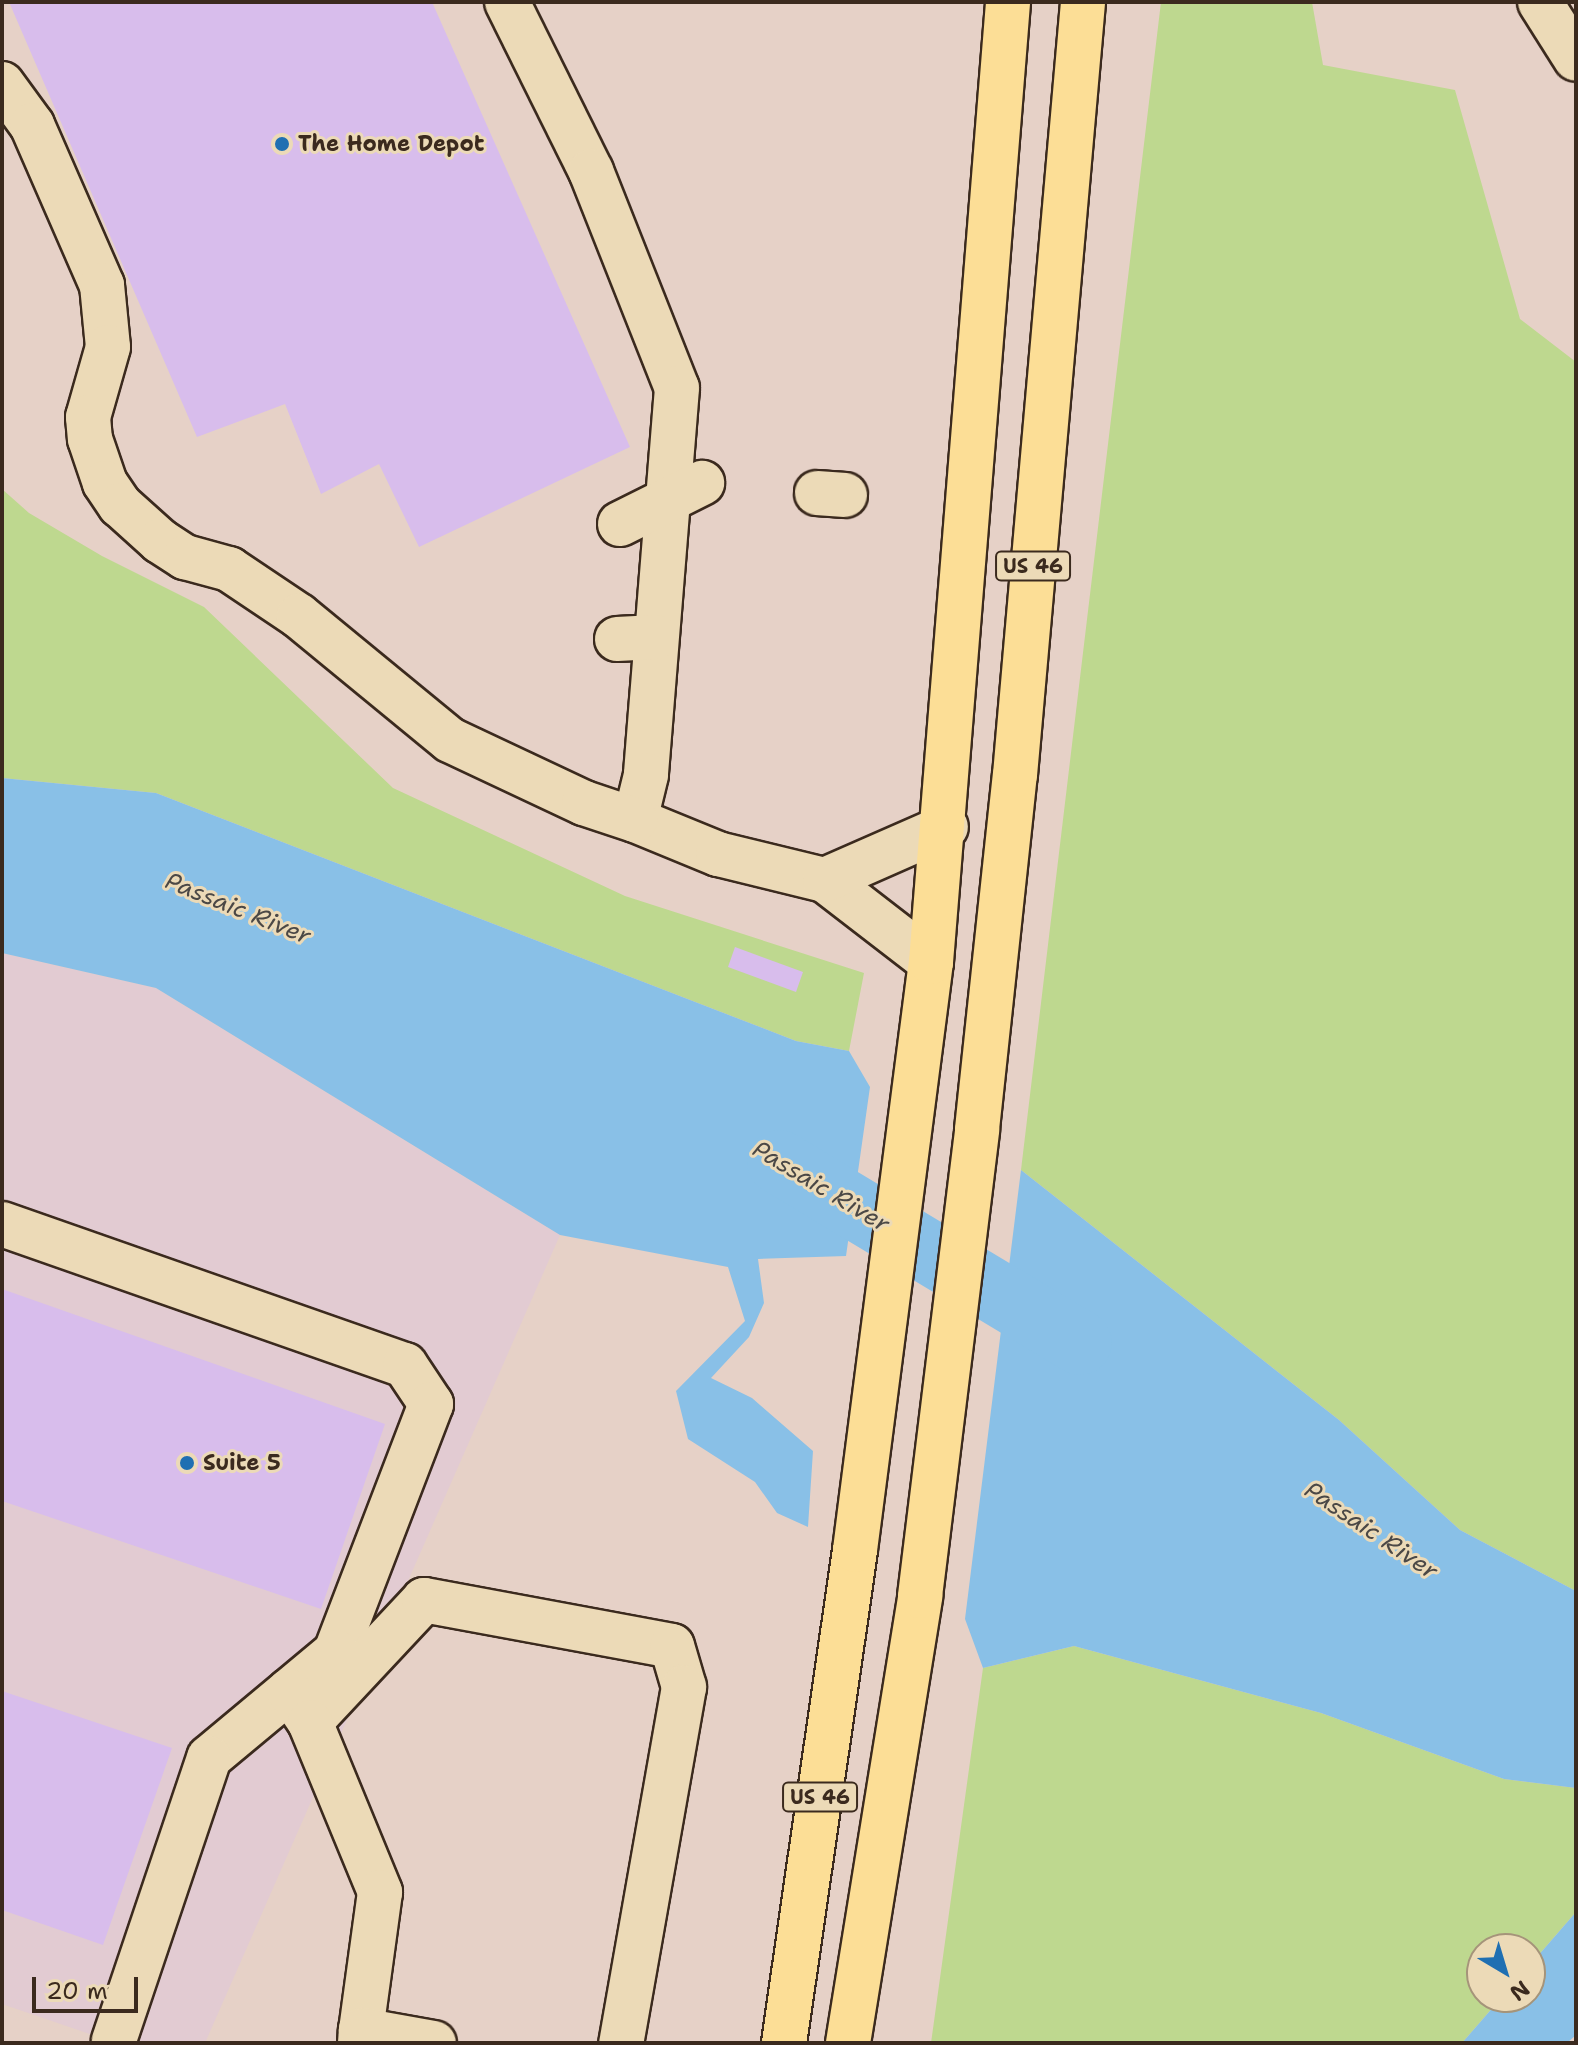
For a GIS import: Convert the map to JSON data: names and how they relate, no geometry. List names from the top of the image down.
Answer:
{
  "streets": {
    "highway": ["US 46"]
  },
  "water": ["Passaic River"],
  "places": ["The Home Depot", "Suite 5"],
  "scale_bar": "20 m",
  "north": "bottom right"
}
